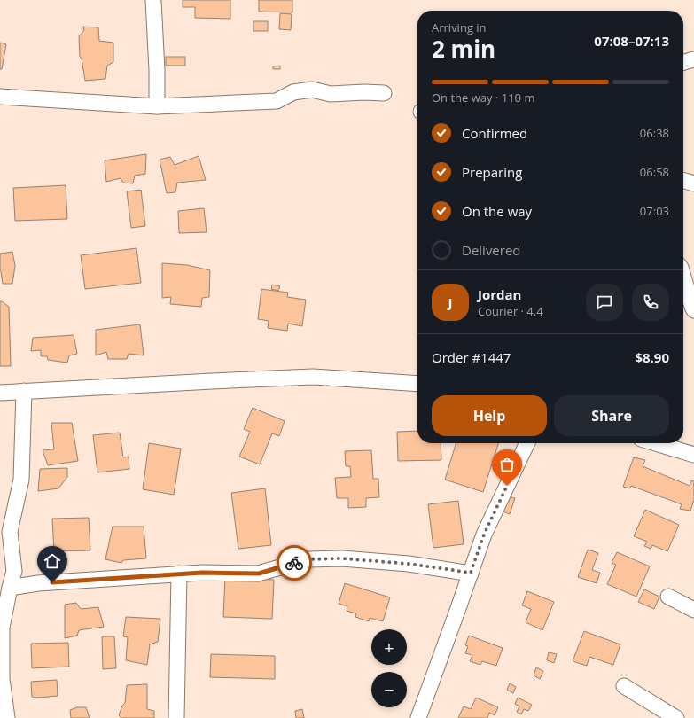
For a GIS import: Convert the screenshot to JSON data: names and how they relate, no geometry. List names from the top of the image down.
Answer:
{
  "page": {
    "heading": ["2 min", "Arriving in", "07:08–07:13"],
    "panel": [
      "Jordan",
      "Courier · 4.4",
      "Order #1447",
      "$8.90"
    ],
    "bar": "On the way · 110 m",
    "list": [
      ["Confirmed", "06:38"],
      ["Preparing", "06:58"],
      ["On the way", "07:03"],
      "Delivered"
    ],
    "round": "J",
    "buttons": ["Help", "Share"],
    "map_buttons": ["+", "−"]
  }
}
